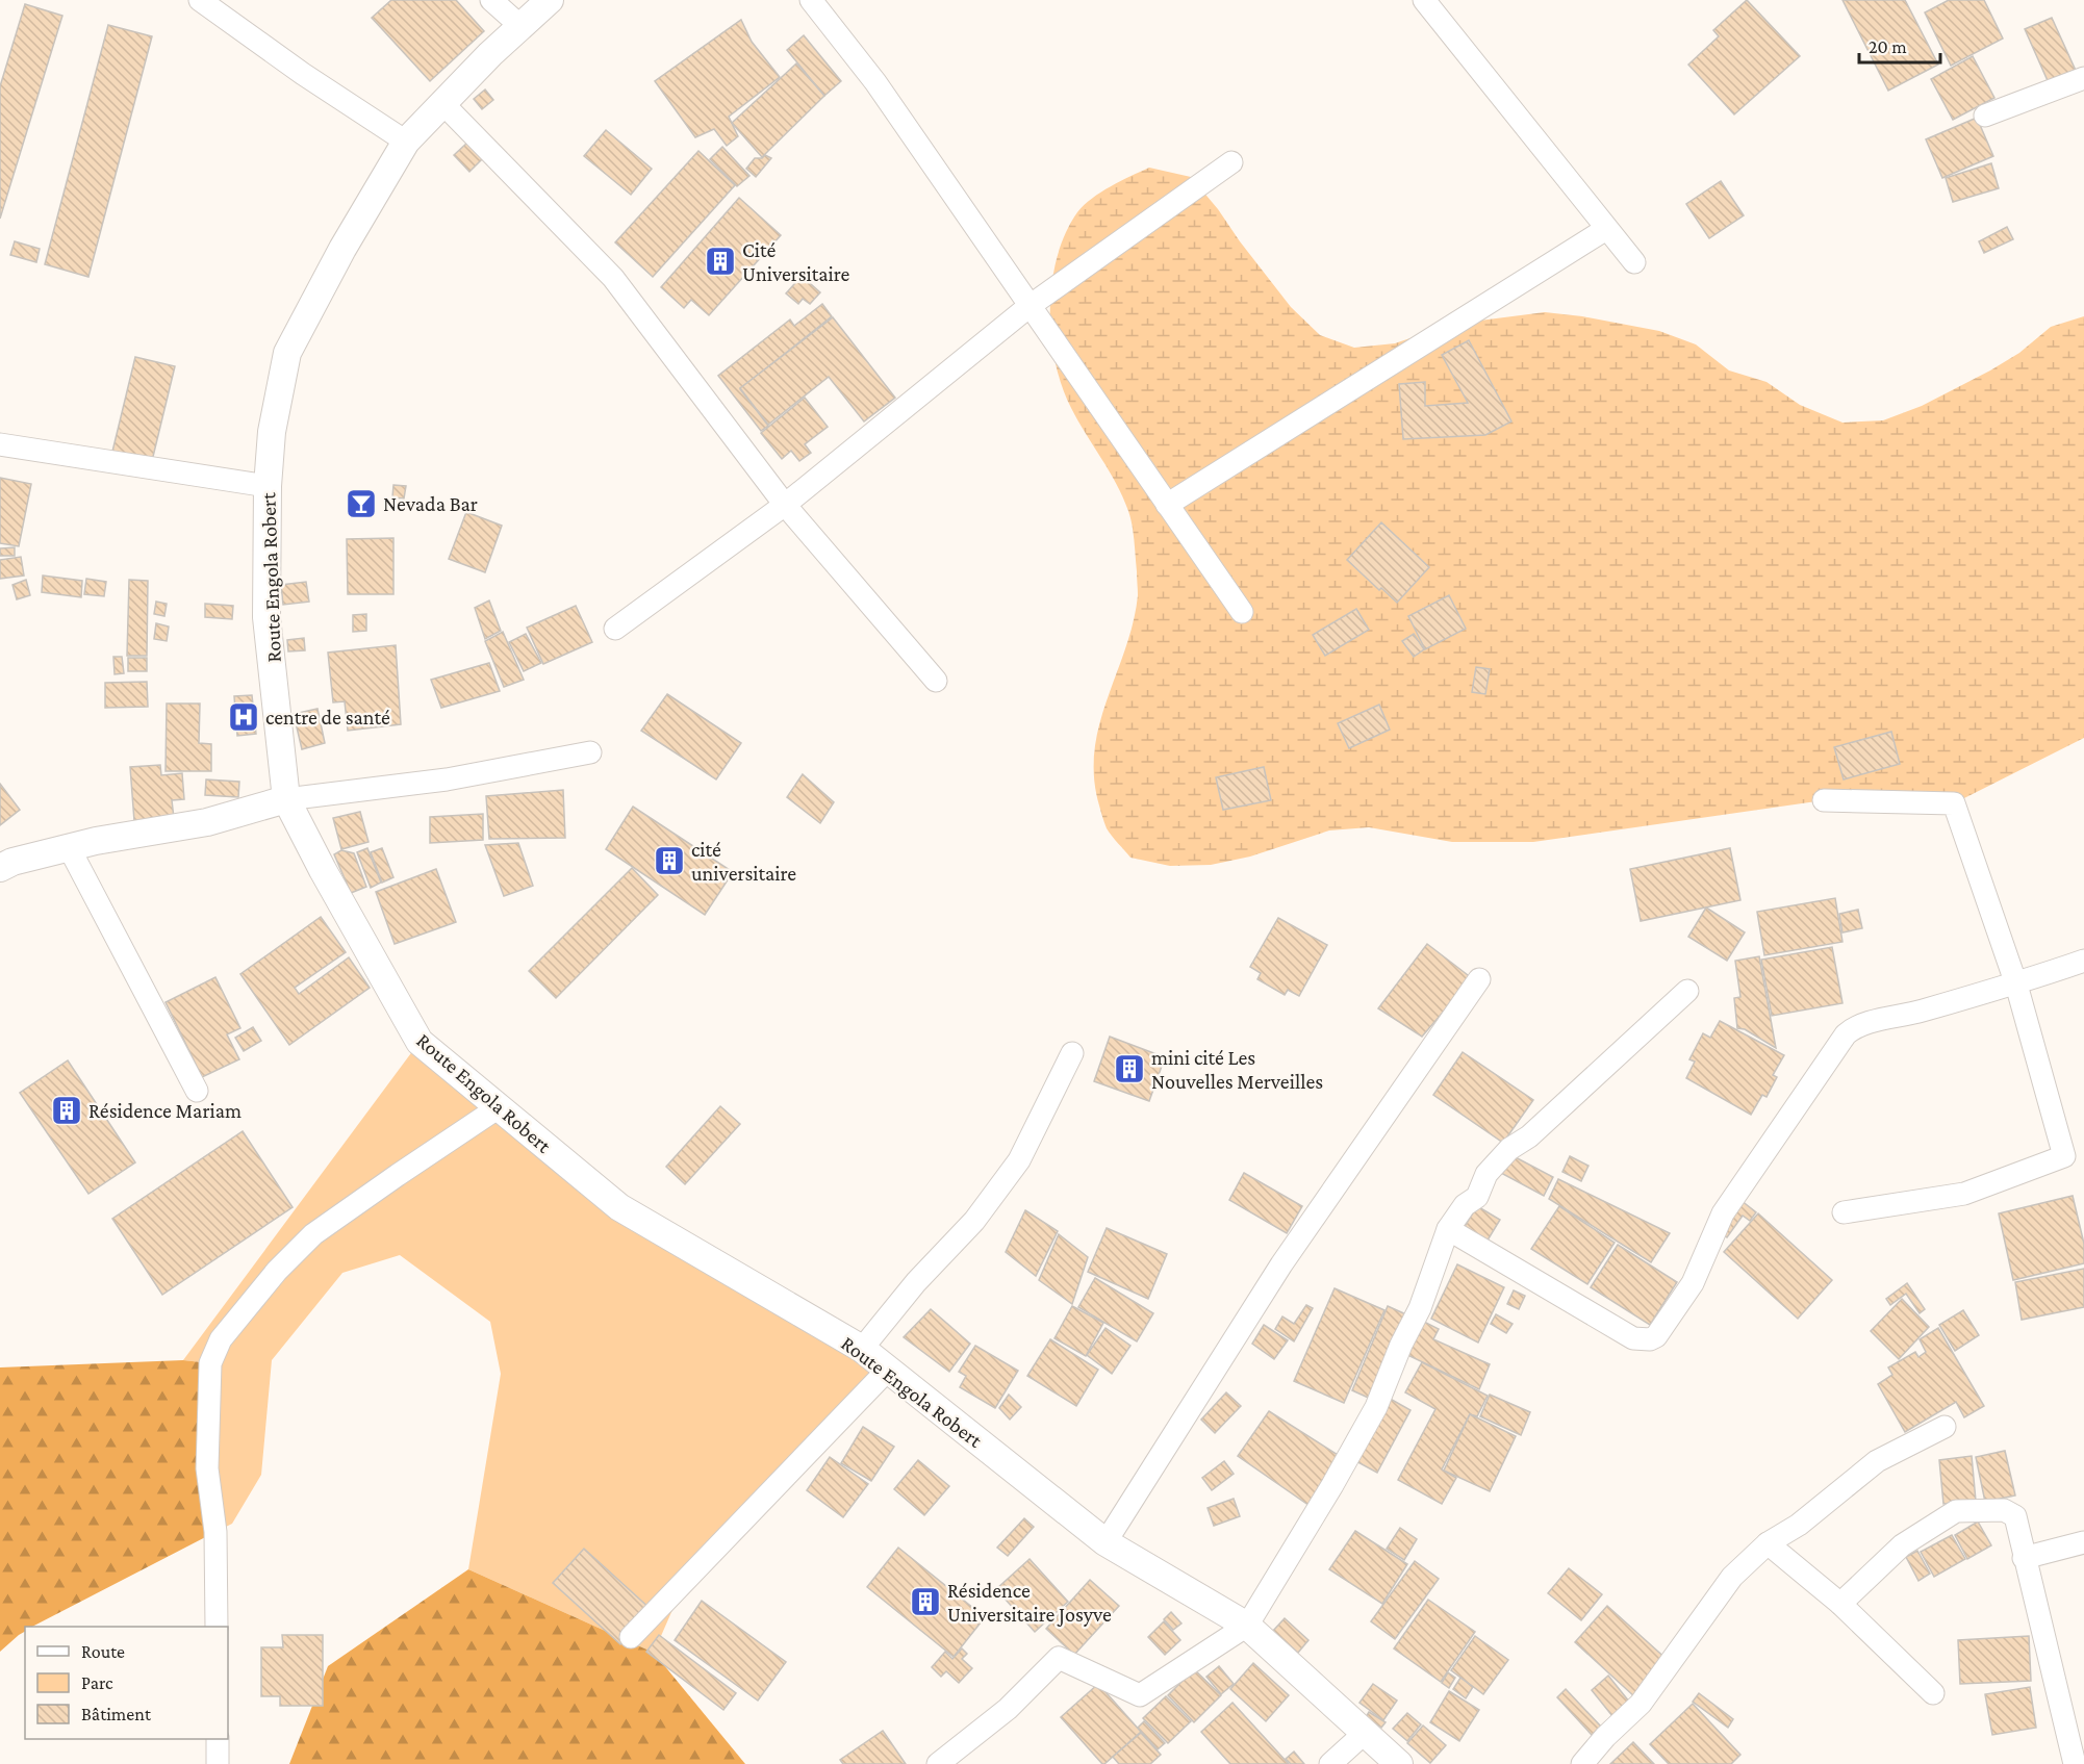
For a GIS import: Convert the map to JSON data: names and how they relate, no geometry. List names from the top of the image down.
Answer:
{
  "streets": {
    "street": ["Route Engola Robert"]
  },
  "places": {
    "building": [
      "Cité Universitaire",
      "cité universitaire",
      "mini cité Les Nouvelles Merveilles",
      "Résidence Mariam",
      "Résidence Universitaire Josyve"
    ],
    "bar": ["Nevada Bar"],
    "hospital": ["centre de santé"]
  },
  "legend": ["Route", "Parc", "Bâtiment"],
  "scale_bar": "20 m"
}
